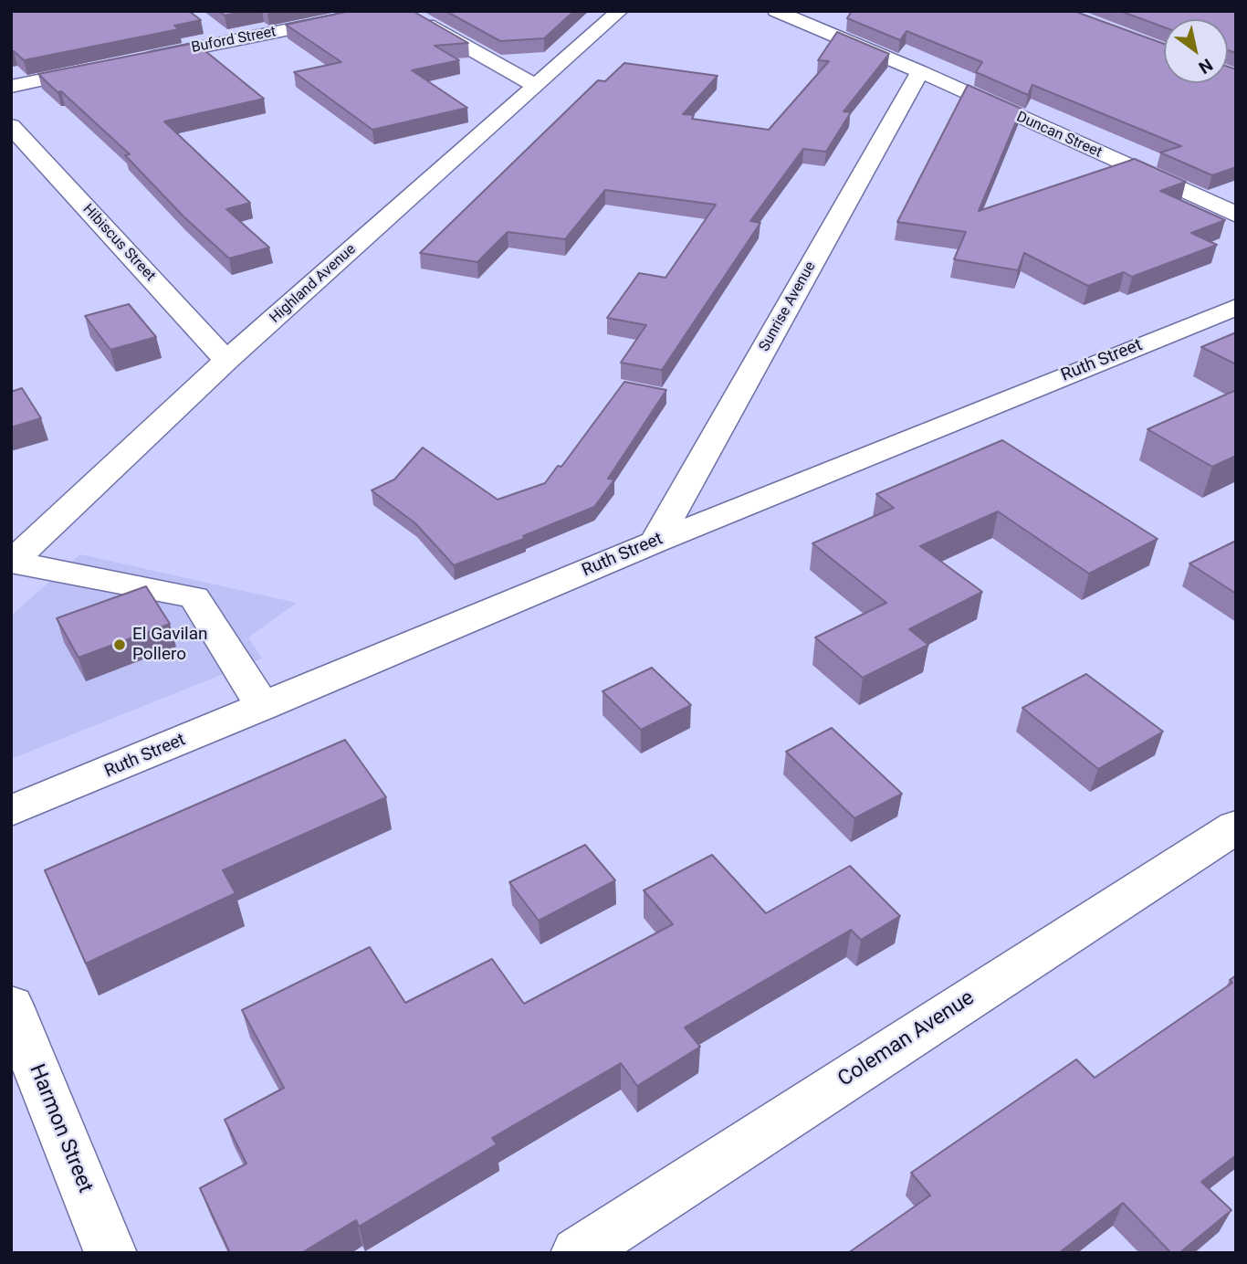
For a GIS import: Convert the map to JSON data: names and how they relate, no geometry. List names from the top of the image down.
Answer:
{
  "streets": {
    "street": [
      "Buford Street",
      "Duncan Street",
      "Hibiscus Street",
      "Highland Avenue",
      "Sunrise Avenue",
      "Ruth Street",
      "Coleman Avenue",
      "Harmon Street"
    ]
  },
  "crossings": [
    ["Duncan Street", "Sunrise Avenue"],
    ["Hibiscus Street", "Highland Avenue"],
    ["Sunrise Avenue", "Ruth Street"]
  ],
  "places": ["El Gavilan Pollero"],
  "north": "bottom right"
}
